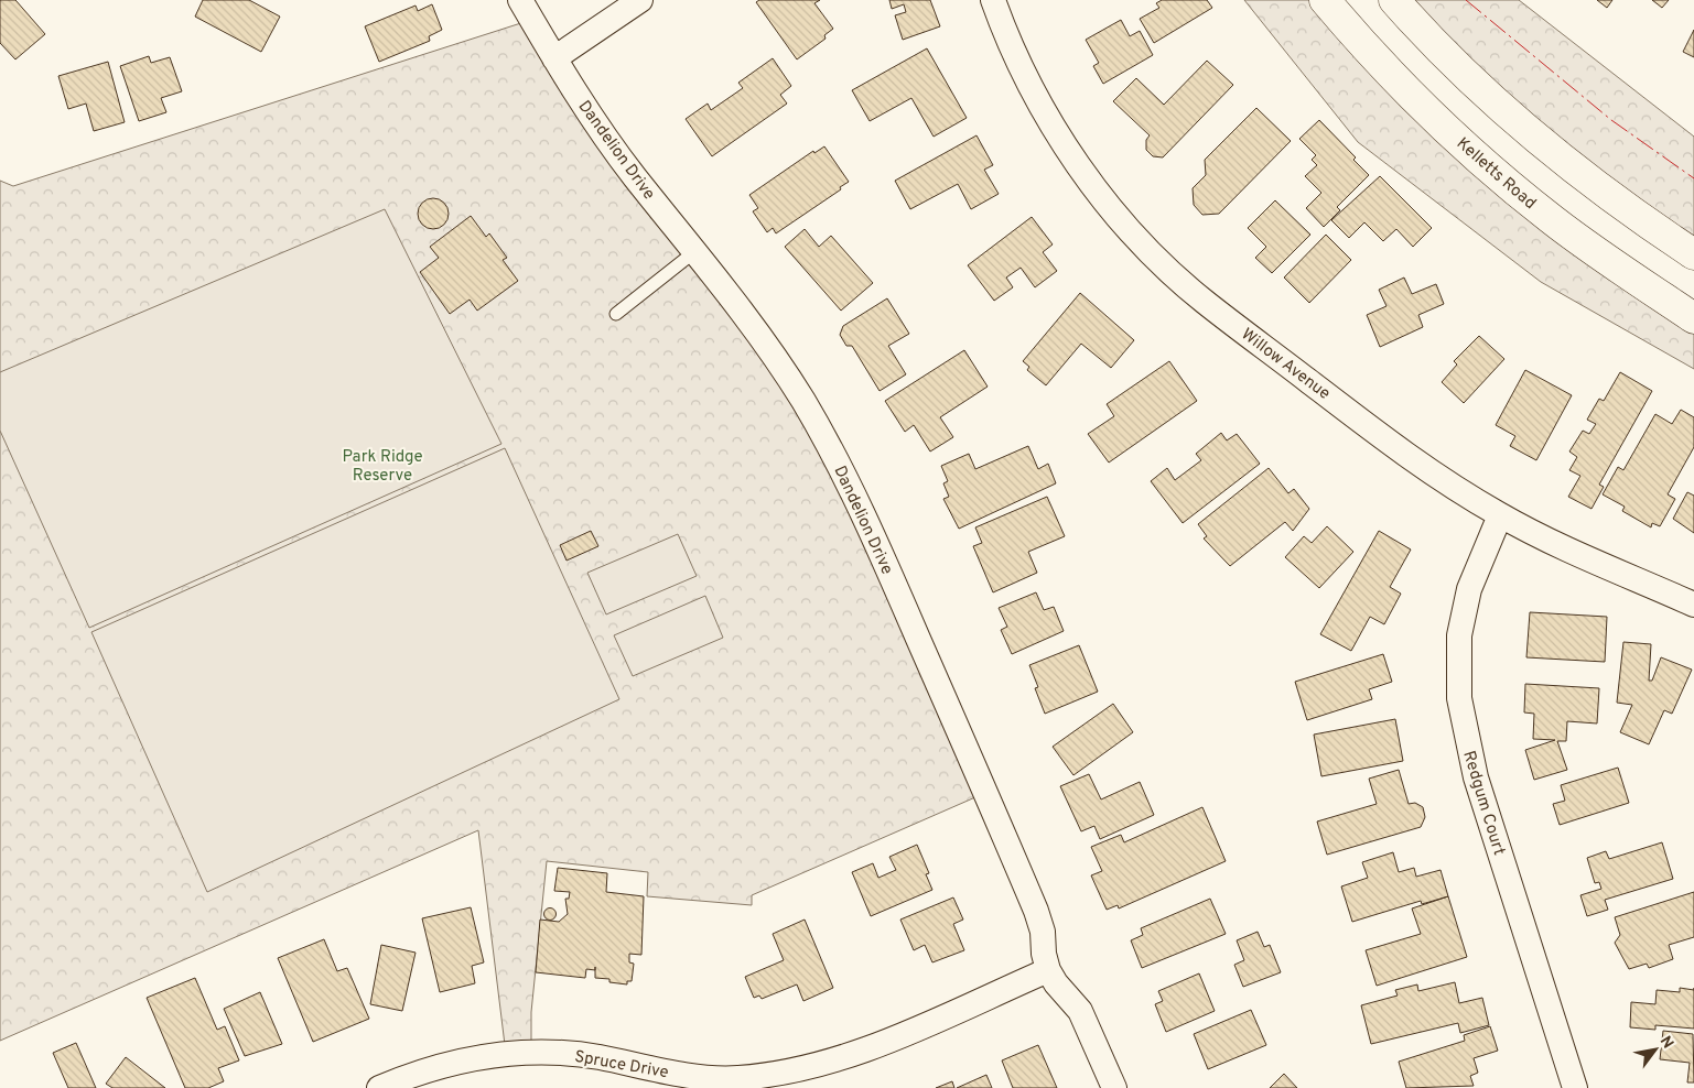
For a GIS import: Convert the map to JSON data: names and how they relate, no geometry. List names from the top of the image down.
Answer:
{
  "streets": {
    "main road": ["Kelletts Road"],
    "street": [
      "Dandelion Drive",
      "Willow Avenue",
      "Redgum Court",
      "Spruce Drive"
    ]
  },
  "crossings": [
    ["Dandelion Drive", "Spruce Drive"],
    ["Willow Avenue", "Redgum Court"]
  ],
  "parks": ["Park Ridge Reserve"],
  "north": "top right"
}
